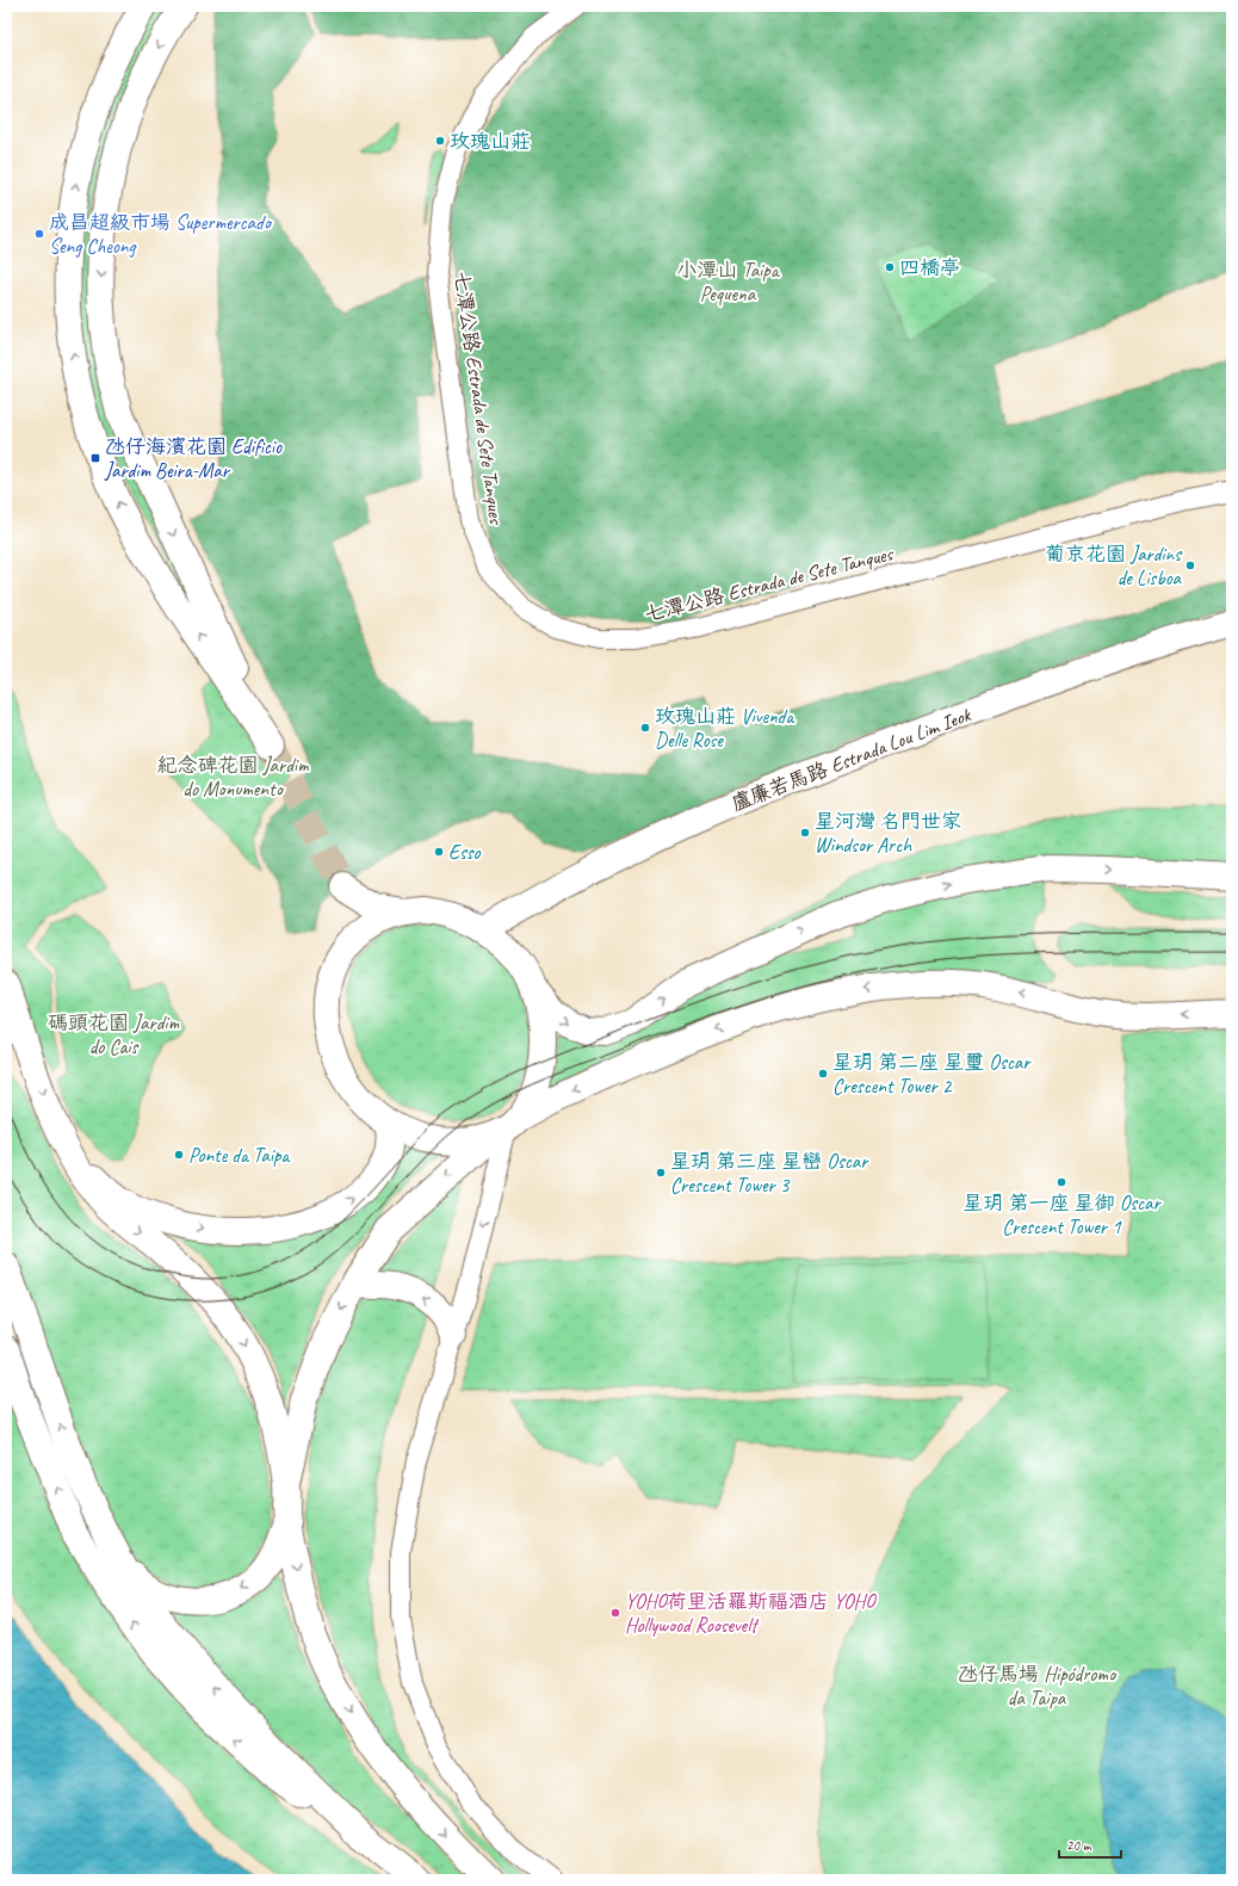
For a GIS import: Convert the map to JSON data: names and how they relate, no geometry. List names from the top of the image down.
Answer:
{
  "streets": {
    "main road": ["盧廉若馬路 Estrada Lou Lim Ieok"],
    "street": ["七潭公路 Estrada de Sete Tanques"]
  },
  "parks": [
    "小潭山 Taipa Pequena",
    "紀念碑花園 Jardim do Monumento",
    "碼頭花園 Jardim do Cais",
    "氹仔馬場 Hipódromo da Taipa"
  ],
  "places": {
    "other": [
      "玫瑰山莊",
      "成昌超級市場 Supermercado Seng Cheong",
      "四橋亭",
      "葡京花園 Jardins de Lisboa",
      "玫瑰山莊 Vivenda Delle Rose",
      "星河灣 名門世家 Windsor Arch",
      "Esso",
      "星玥 第二座 星璽 Oscar Crescent Tower 2",
      "Ponte da Taipa",
      "星玥 第三座 星巒 Oscar Crescent Tower 3",
      "星玥 第一座 星御 Oscar Crescent Tower 1",
      "YOHO荷里活羅斯福酒店 YOHO Hollywood Roosevelt"
    ],
    "transit": ["氹仔海濱花園 Edificio Jardim Beira-Mar"]
  },
  "scale_bar": "20 m"
}
